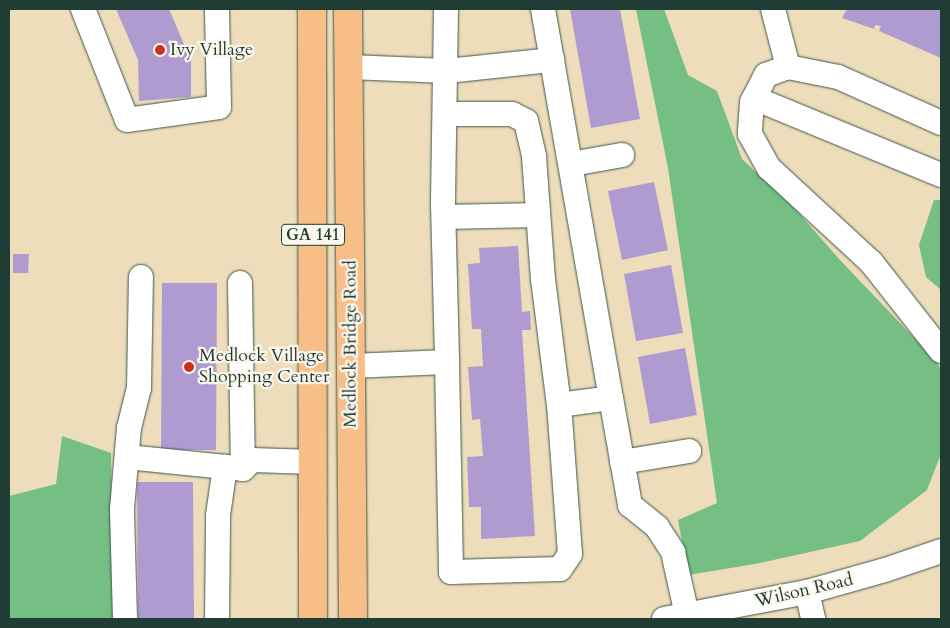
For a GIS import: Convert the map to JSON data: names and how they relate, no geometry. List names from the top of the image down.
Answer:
{
  "streets": {
    "highway": ["GA 141", "Medlock Bridge Road"],
    "street": ["Wilson Road"]
  },
  "places": ["Ivy Village", "Medlock Village Shopping Center"]
}
